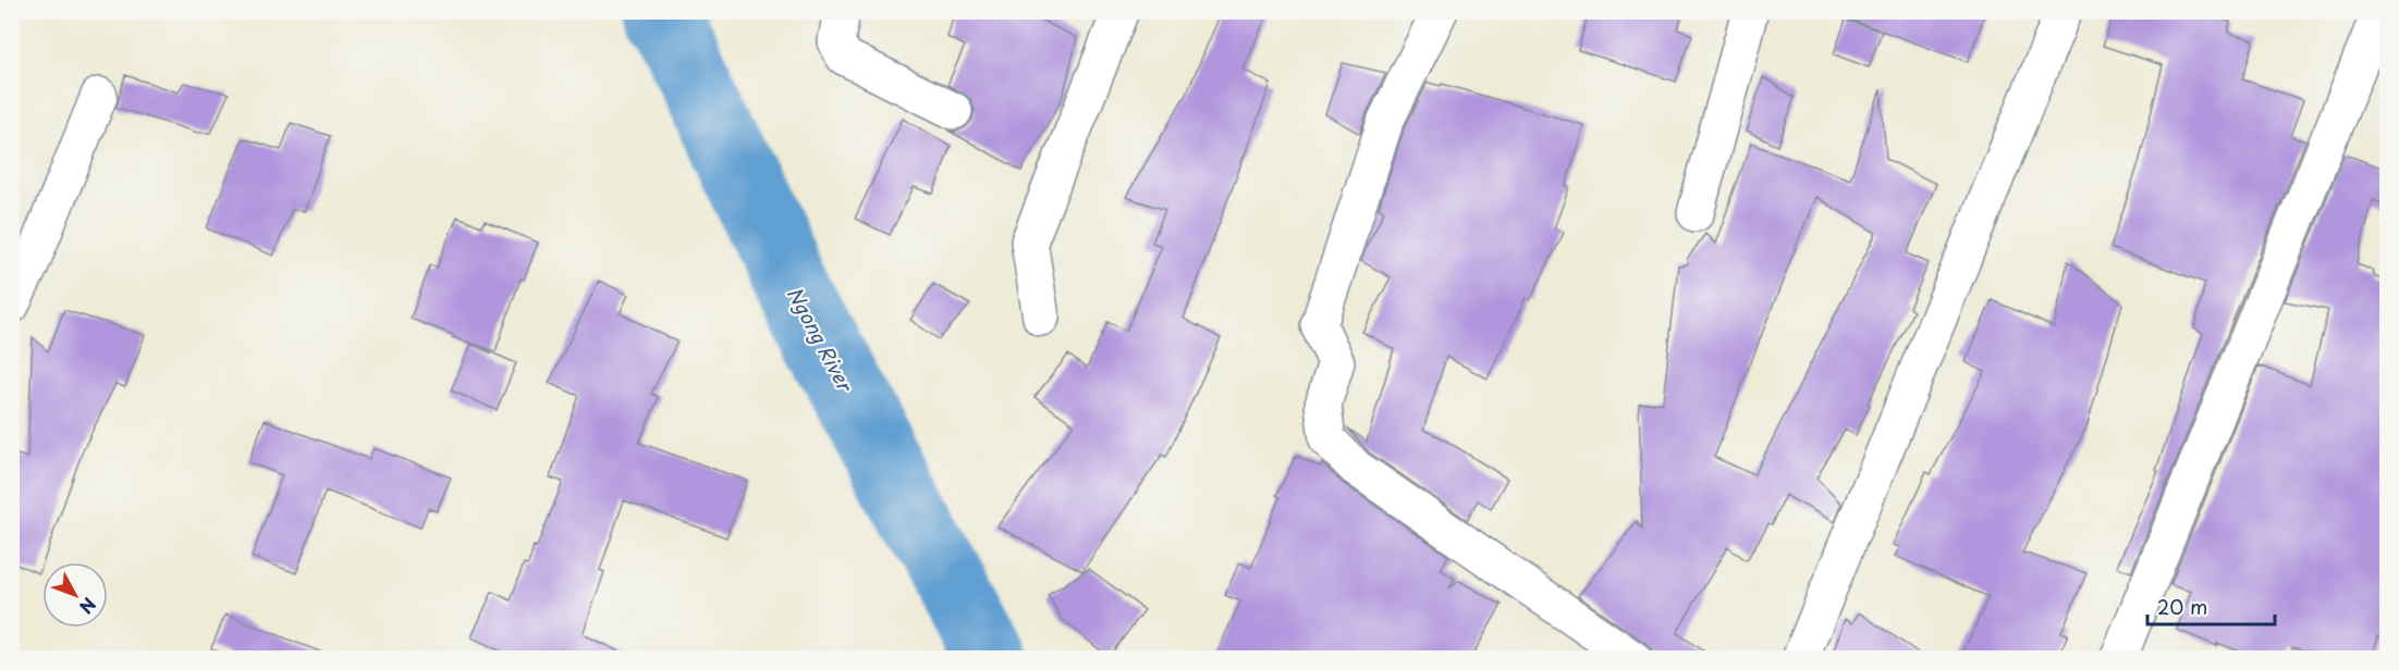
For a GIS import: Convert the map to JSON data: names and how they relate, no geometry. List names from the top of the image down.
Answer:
{
  "water": ["Ngong River"],
  "scale_bar": "20 m",
  "north": "bottom right"
}
